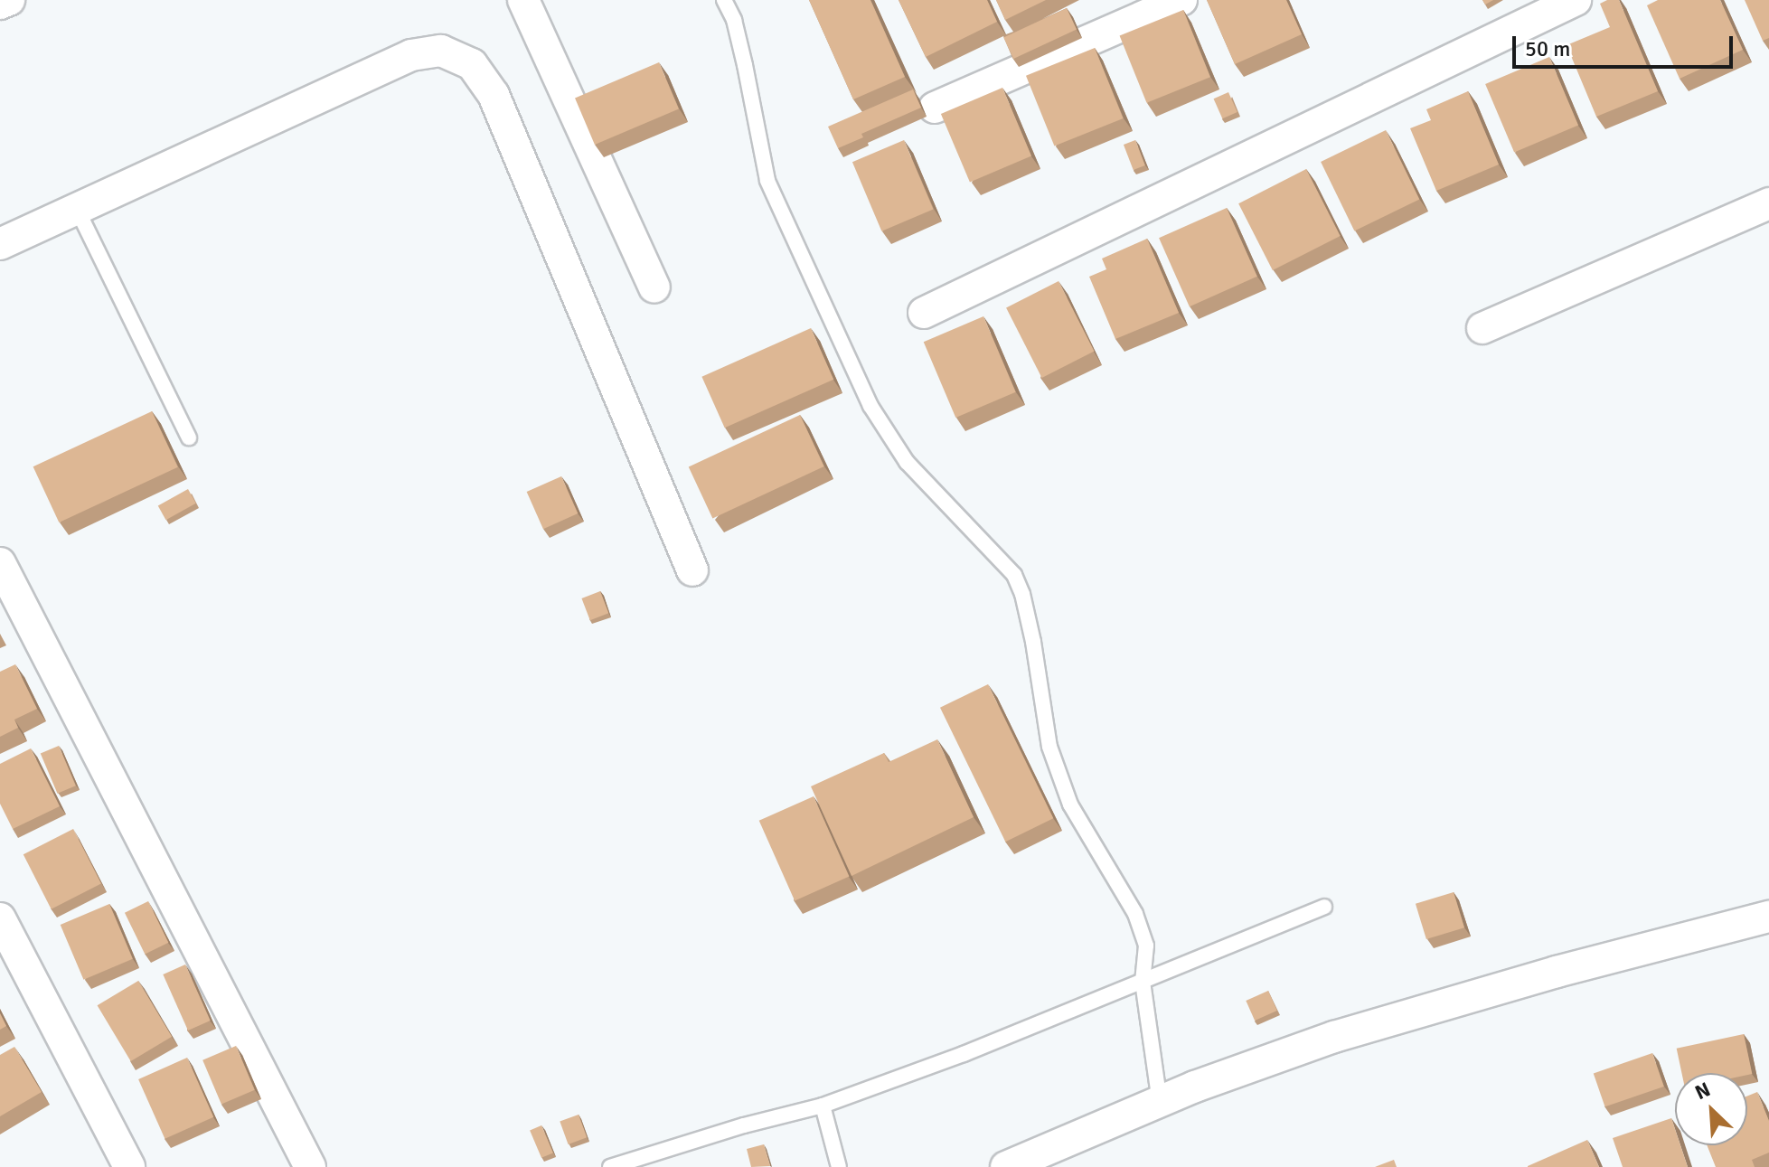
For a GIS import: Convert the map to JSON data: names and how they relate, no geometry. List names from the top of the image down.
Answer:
{
  "scale_bar": "50 m",
  "north": "top left"
}
